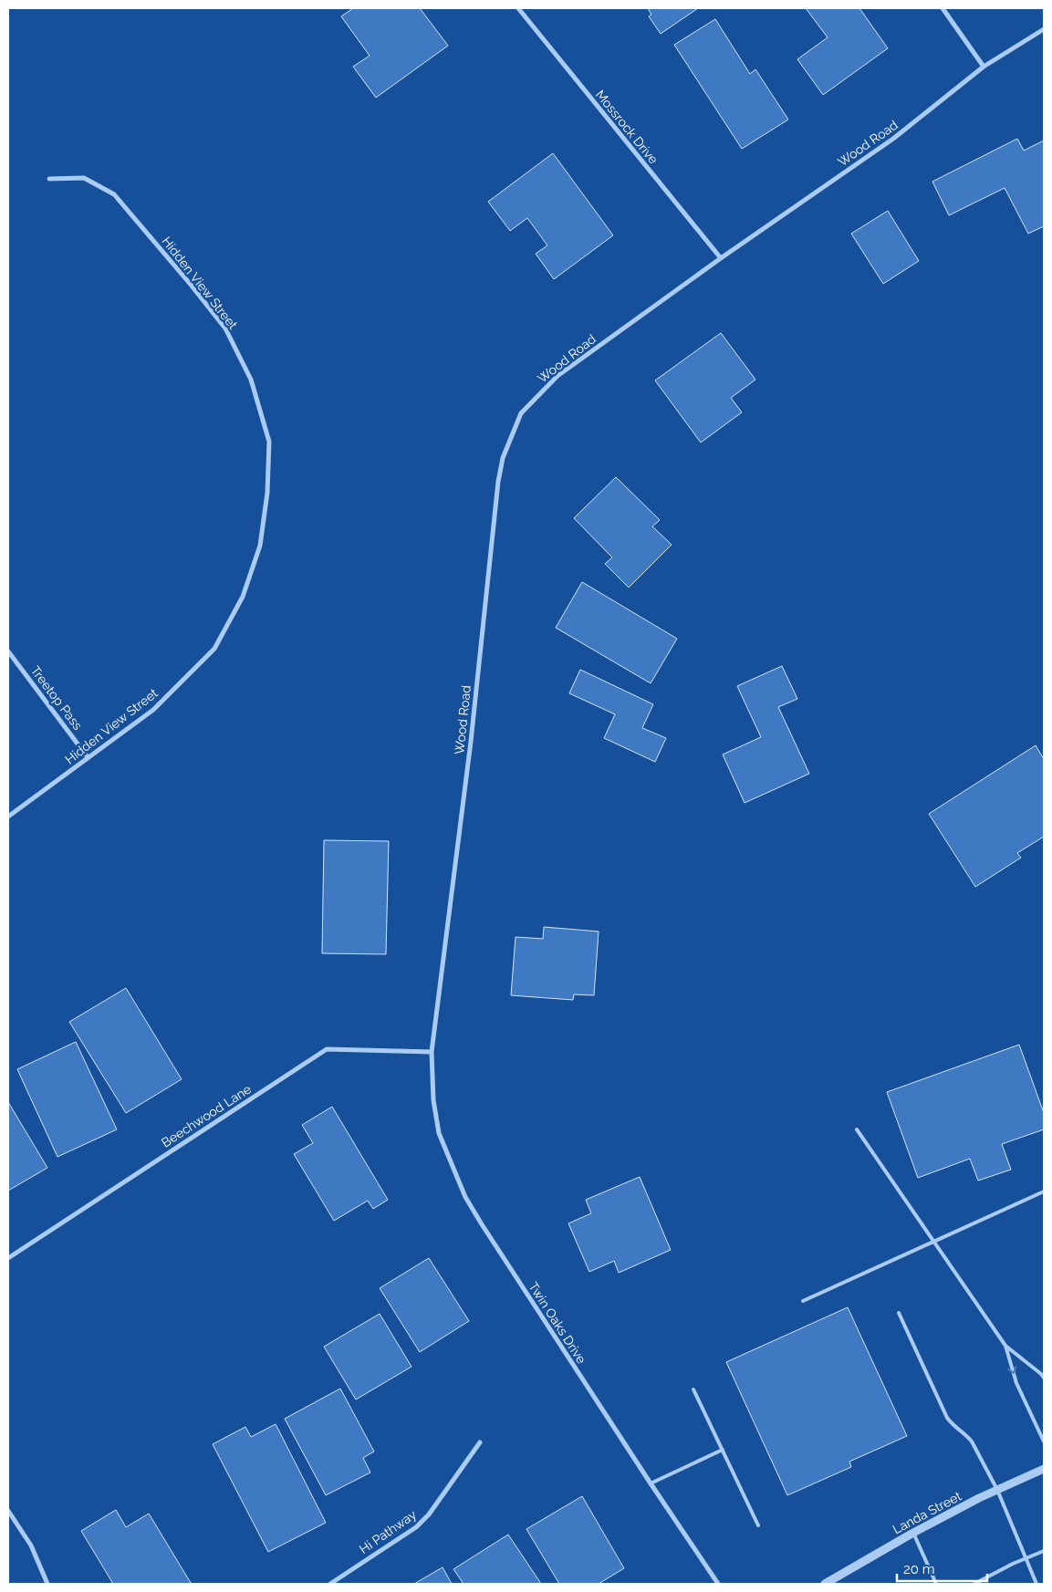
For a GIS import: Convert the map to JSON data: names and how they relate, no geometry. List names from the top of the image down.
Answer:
{
  "streets": {
    "street": [
      "Mossrock Drive",
      "Wood Road",
      "Hidden View Street",
      "Treetop Pass",
      "Beechwood Lane",
      "Twin Oaks Drive",
      "Landa Street",
      "Hi Pathway"
    ]
  },
  "crossings": [
    ["Mossrock Drive", "Wood Road"],
    ["Wood Road", "Beechwood Lane"],
    ["Wood Road", "Twin Oaks Drive"],
    ["Hidden View Street", "Treetop Pass"],
    ["Beechwood Lane", "Twin Oaks Drive"]
  ],
  "scale_bar": "20 m"
}
